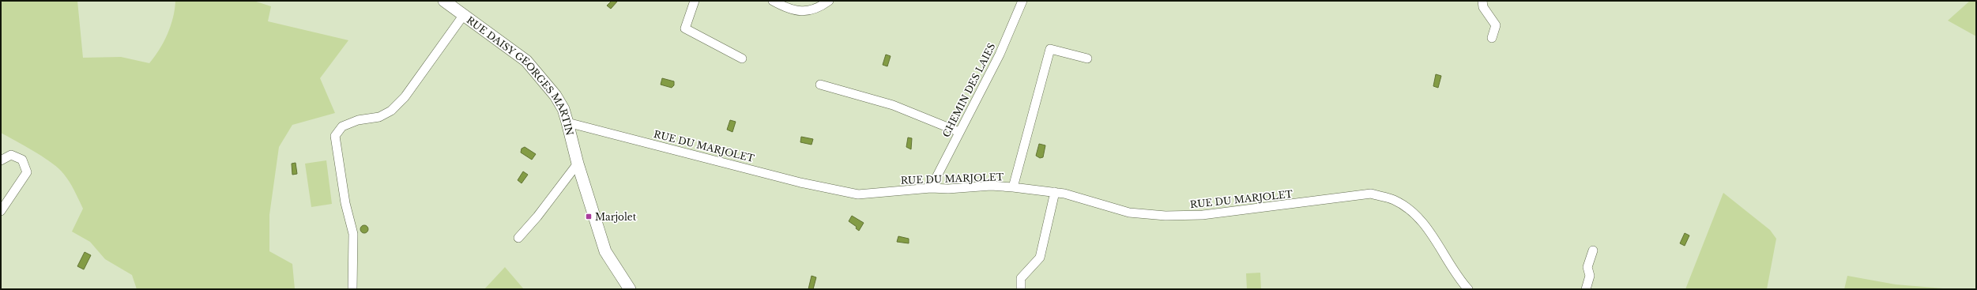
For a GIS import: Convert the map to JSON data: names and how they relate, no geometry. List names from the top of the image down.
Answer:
{
  "streets": {
    "street": ["RUE DAISY GEORGES MARTIN", "CHEMIN DES LAIES", "RUE DU MARJOLET"]
  },
  "crossings": [
    ["RUE DAISY GEORGES MARTIN", "RUE DU MARJOLET"],
    ["CHEMIN DES LAIES", "RUE DU MARJOLET"]
  ],
  "places": {
    "transit": ["Marjolet"]
  }
}
